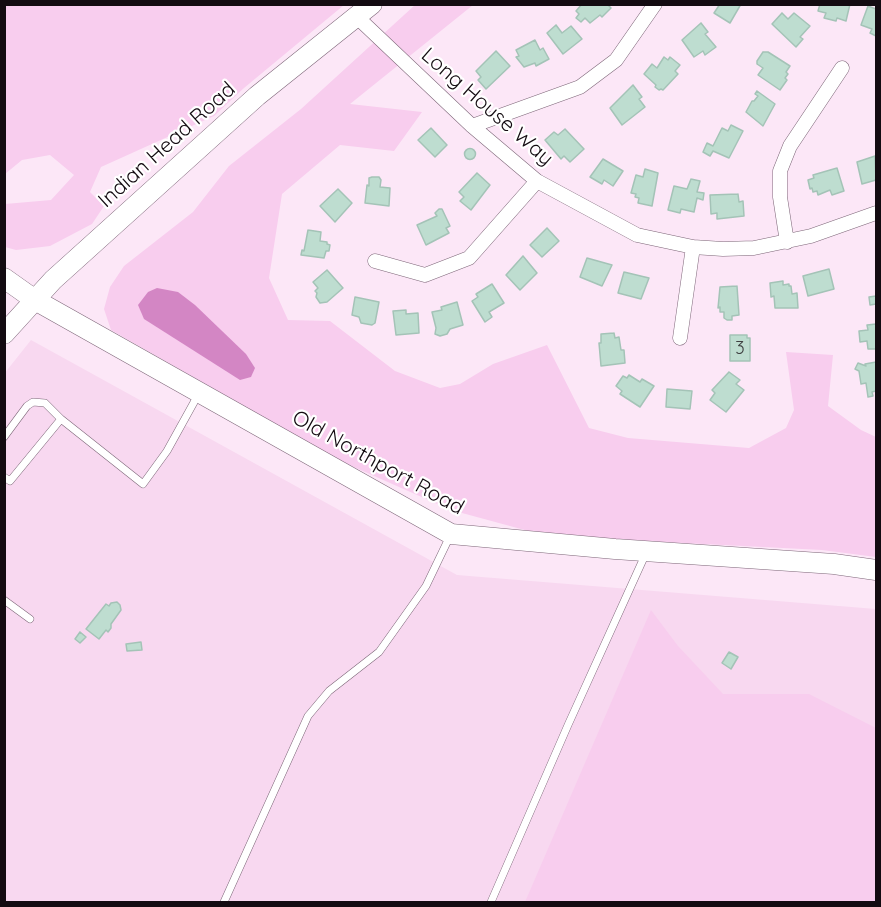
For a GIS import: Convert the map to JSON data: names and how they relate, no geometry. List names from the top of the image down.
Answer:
{
  "streets": {
    "main road": ["Indian Head Road", "Old Northport Road"],
    "street": ["Long House Way"]
  },
  "crossings": [
    ["Long House Way", "Indian Head Road"],
    ["Indian Head Road", "Old Northport Road"]
  ],
  "house_numbers": ["3"]
}
